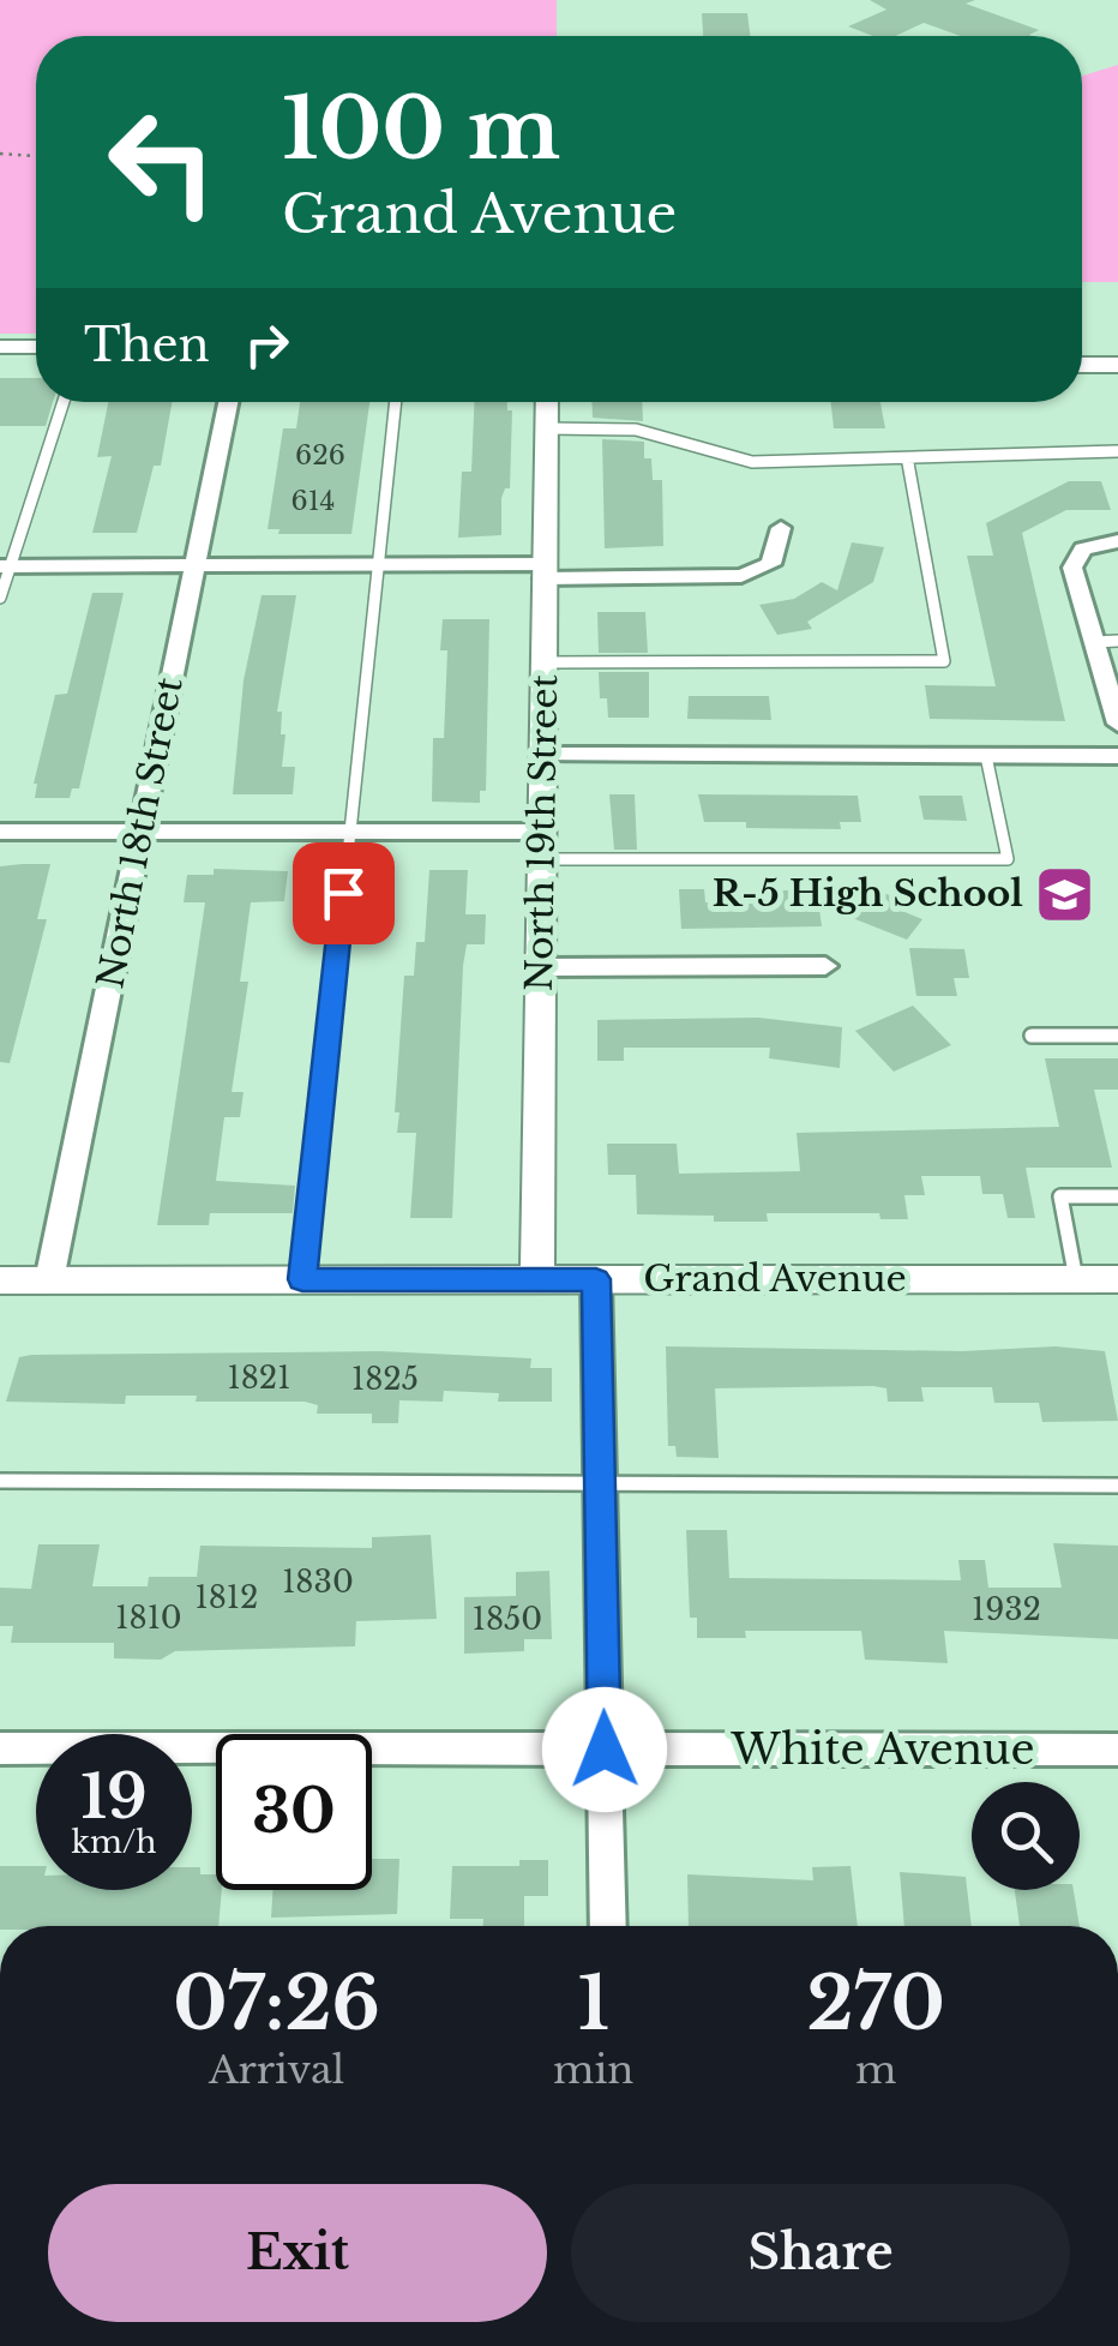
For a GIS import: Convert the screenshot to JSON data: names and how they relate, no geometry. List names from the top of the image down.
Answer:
{
  "streets": {
    "street": [
      "North 18th Street",
      "North 19th Street",
      "Grand Avenue",
      "White Avenue"
    ]
  },
  "crossings": [
    ["North 18th Street", "Grand Avenue"],
    ["North 19th Street", "Grand Avenue"]
  ],
  "places": {
    "school or university": ["R-5 High School"]
  },
  "house_numbers": [
    "626",
    "614",
    "1821",
    "1825",
    "1830",
    "1812",
    "1932",
    "1810",
    "1850"
  ],
  "page": {
    "turn": ["100 m", "Grand Avenue"],
    "then": "Then",
    "speed": "19 km/h",
    "limit": "30",
    "eta": [
      "07:26",
      "Arrival",
      "1",
      "min",
      "270",
      "m"
    ],
    "buttons": ["Exit", "Share"]
  }
}
